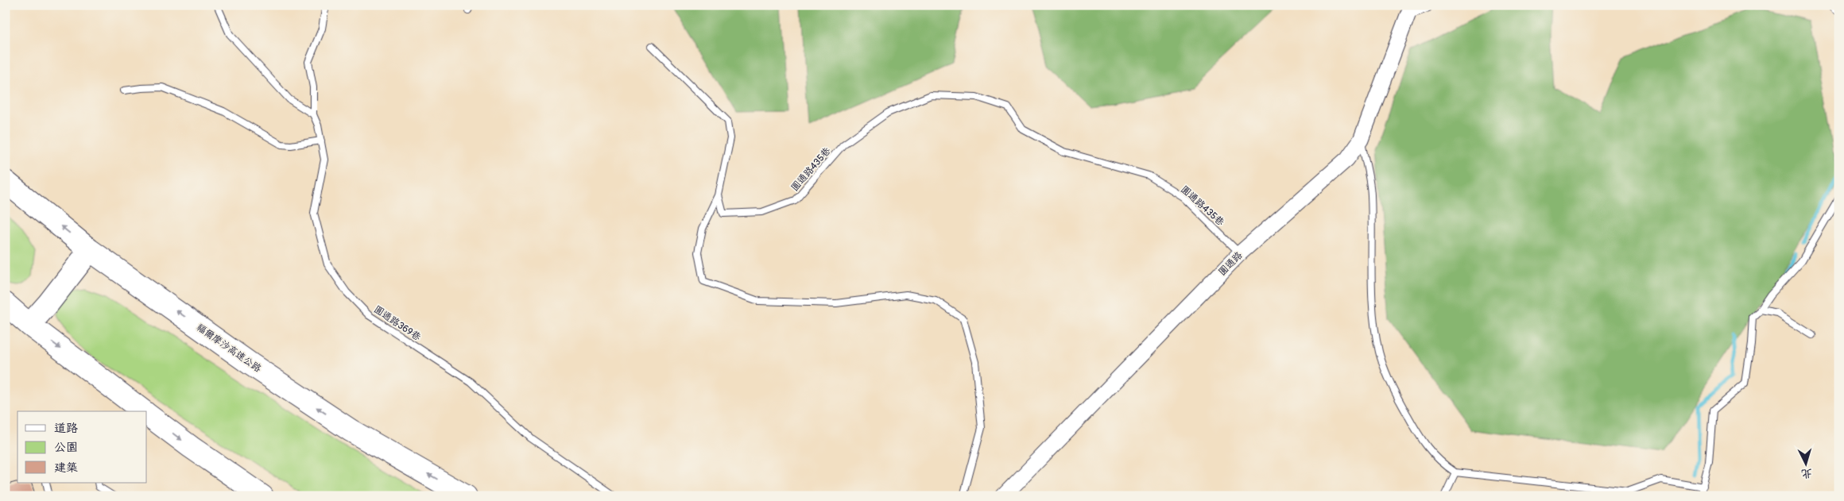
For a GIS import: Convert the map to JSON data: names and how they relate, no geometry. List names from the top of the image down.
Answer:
{
  "streets": {
    "highway": ["福爾摩沙高速公路"],
    "street": ["圓通路"],
    "lane": ["圓通路435巷", "圓通路369巷"]
  },
  "crossings": [
    ["圓通路435巷", "圓通路"]
  ],
  "legend": ["道路", "公園", "建築"],
  "north": "bottom"
}
